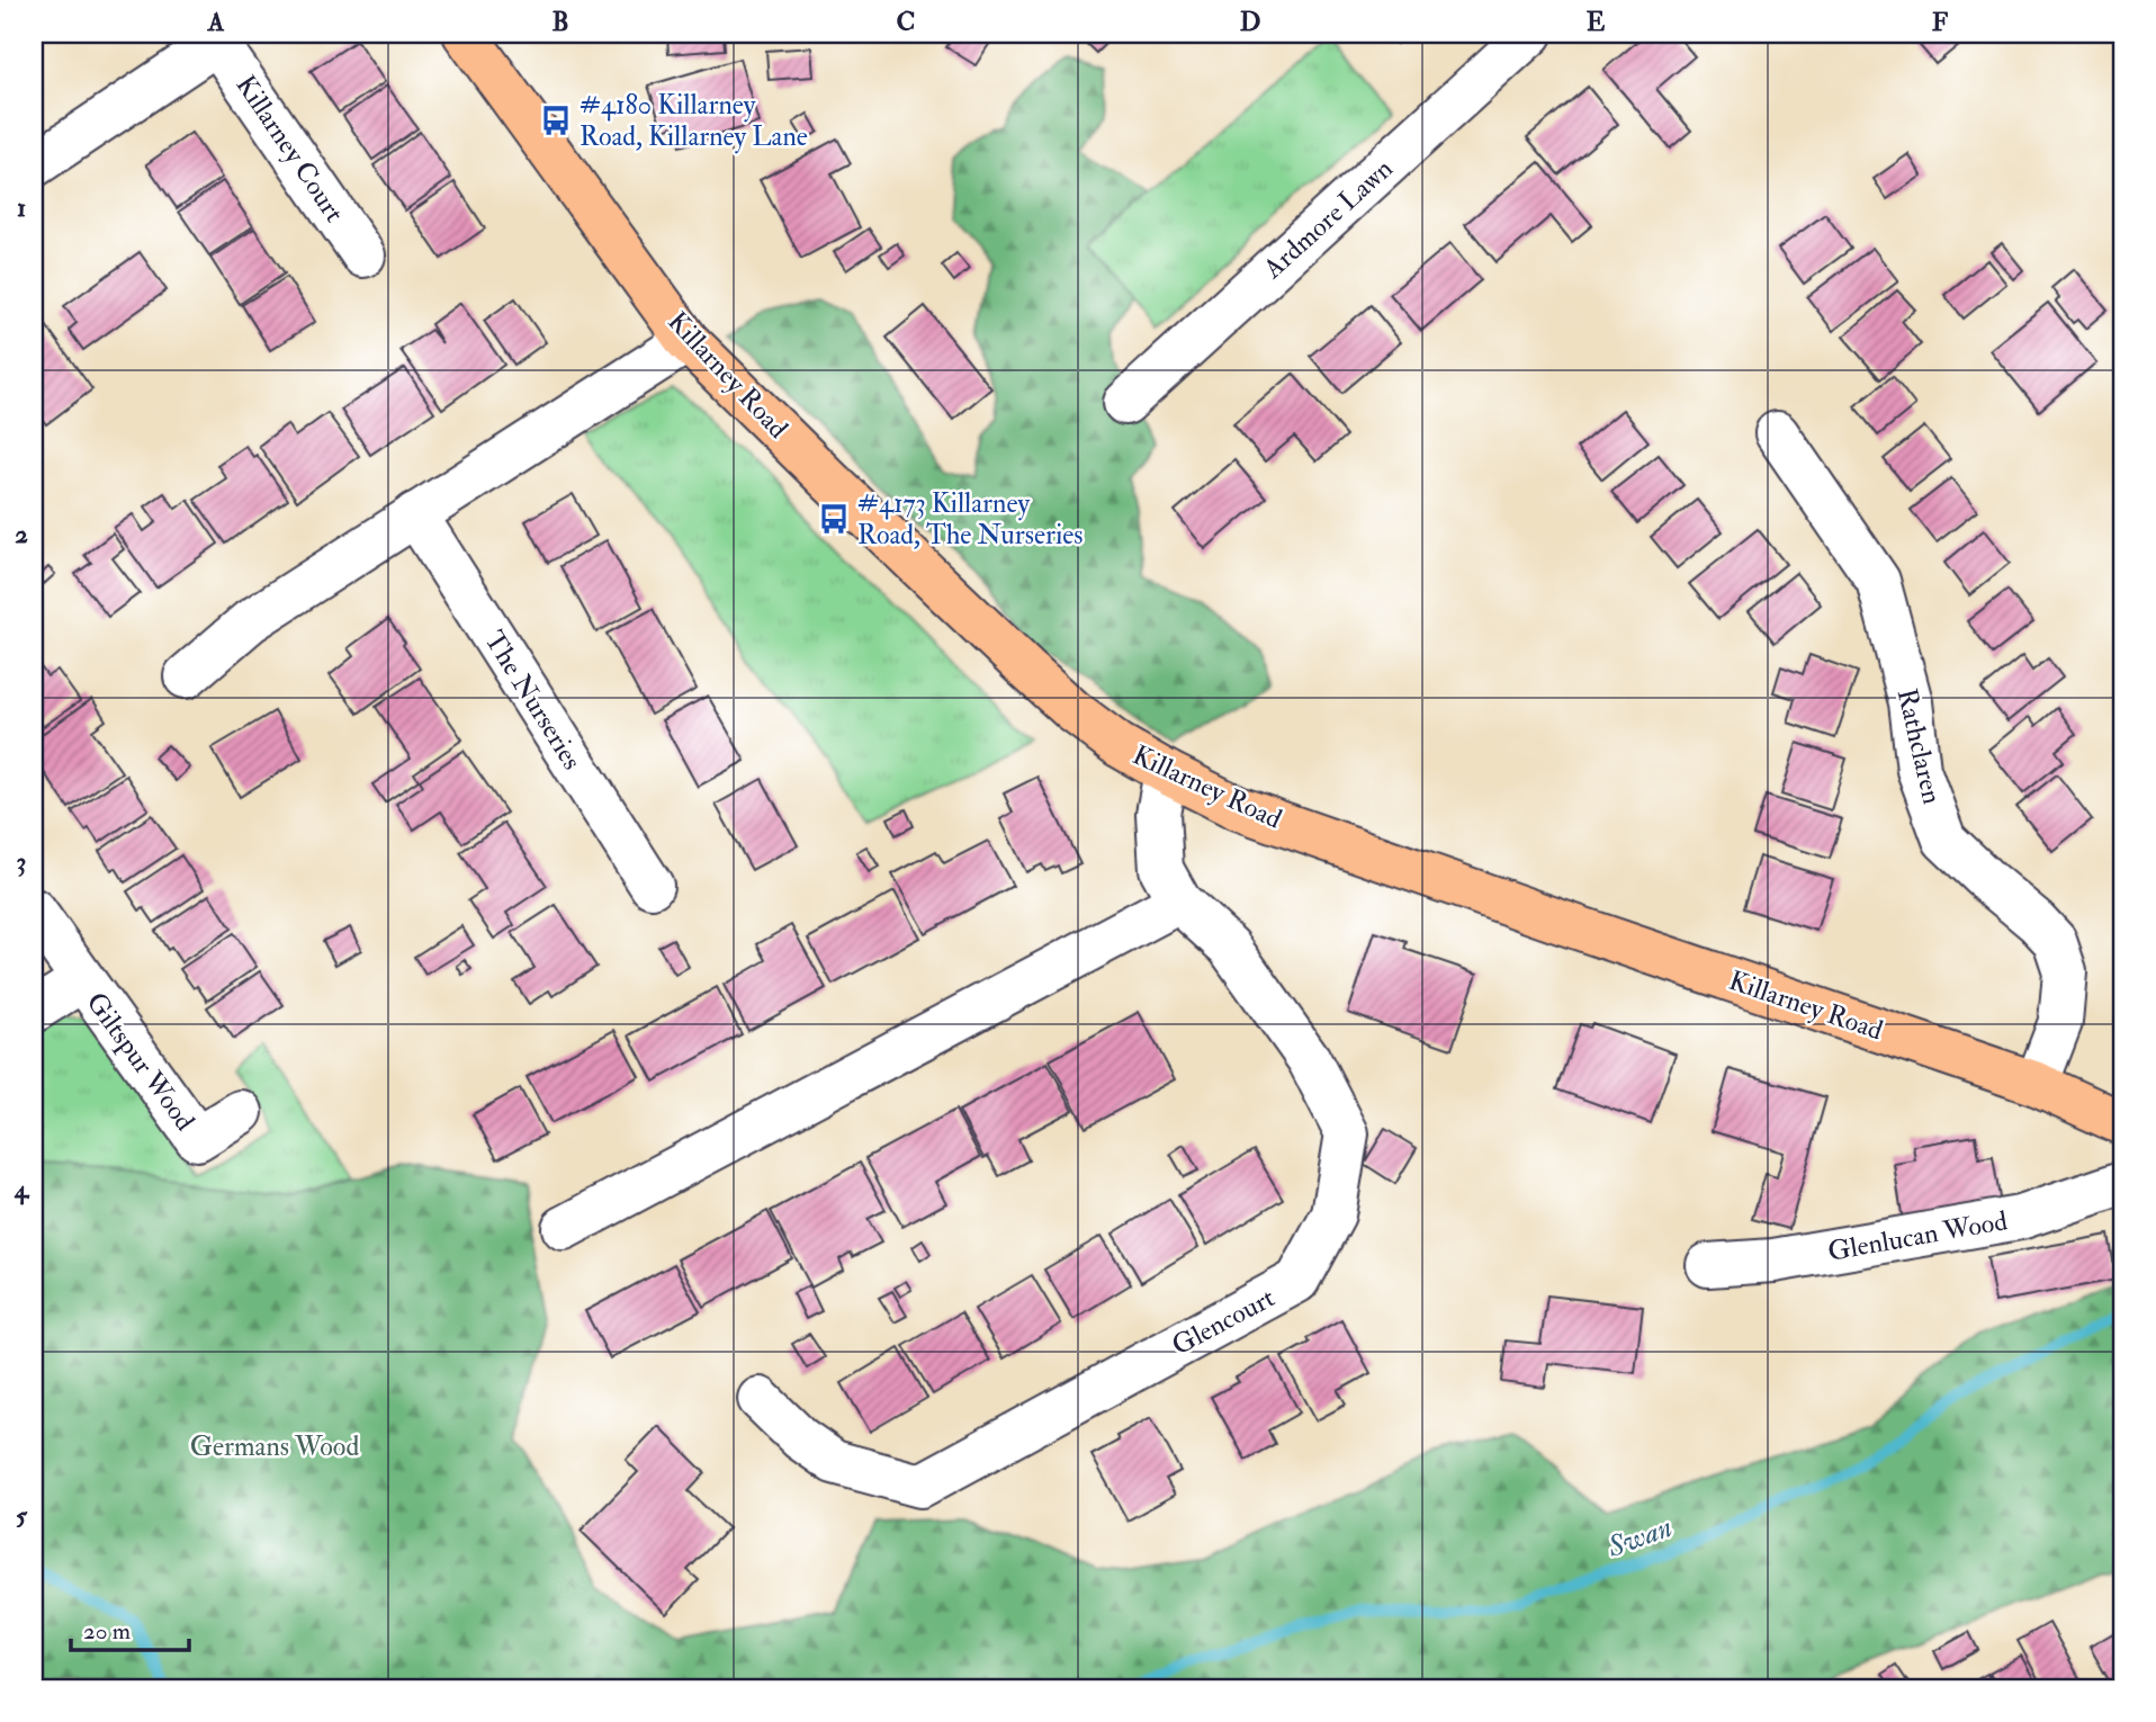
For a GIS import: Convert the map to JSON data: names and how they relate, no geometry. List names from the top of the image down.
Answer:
{
  "streets": {
    "main road": ["Killarney Road"],
    "street": [
      "Killarney Court",
      "Ardmore Lawn",
      "The Nurseries",
      "Rathclaren",
      "Giltspur Wood",
      "Glenlucan Wood",
      "Glencourt"
    ]
  },
  "crossings": [
    ["Killarney Road", "Rathclaren"],
    ["Killarney Road", "Glencourt"]
  ],
  "water": ["Swan"],
  "parks": ["Germans Wood"],
  "places": {
    "bus stop": ["#4180 Killarney Road, Killarney Lane", "#4173 Killarney Road, The Nurseries"]
  },
  "scale_bar": "20 m",
  "grid": {
    "columns": [
      "A",
      "B",
      "C",
      "D",
      "E",
      "F"
    ],
    "rows": [
      "1",
      "2",
      "3",
      "4",
      "5"
    ]
  }
}
